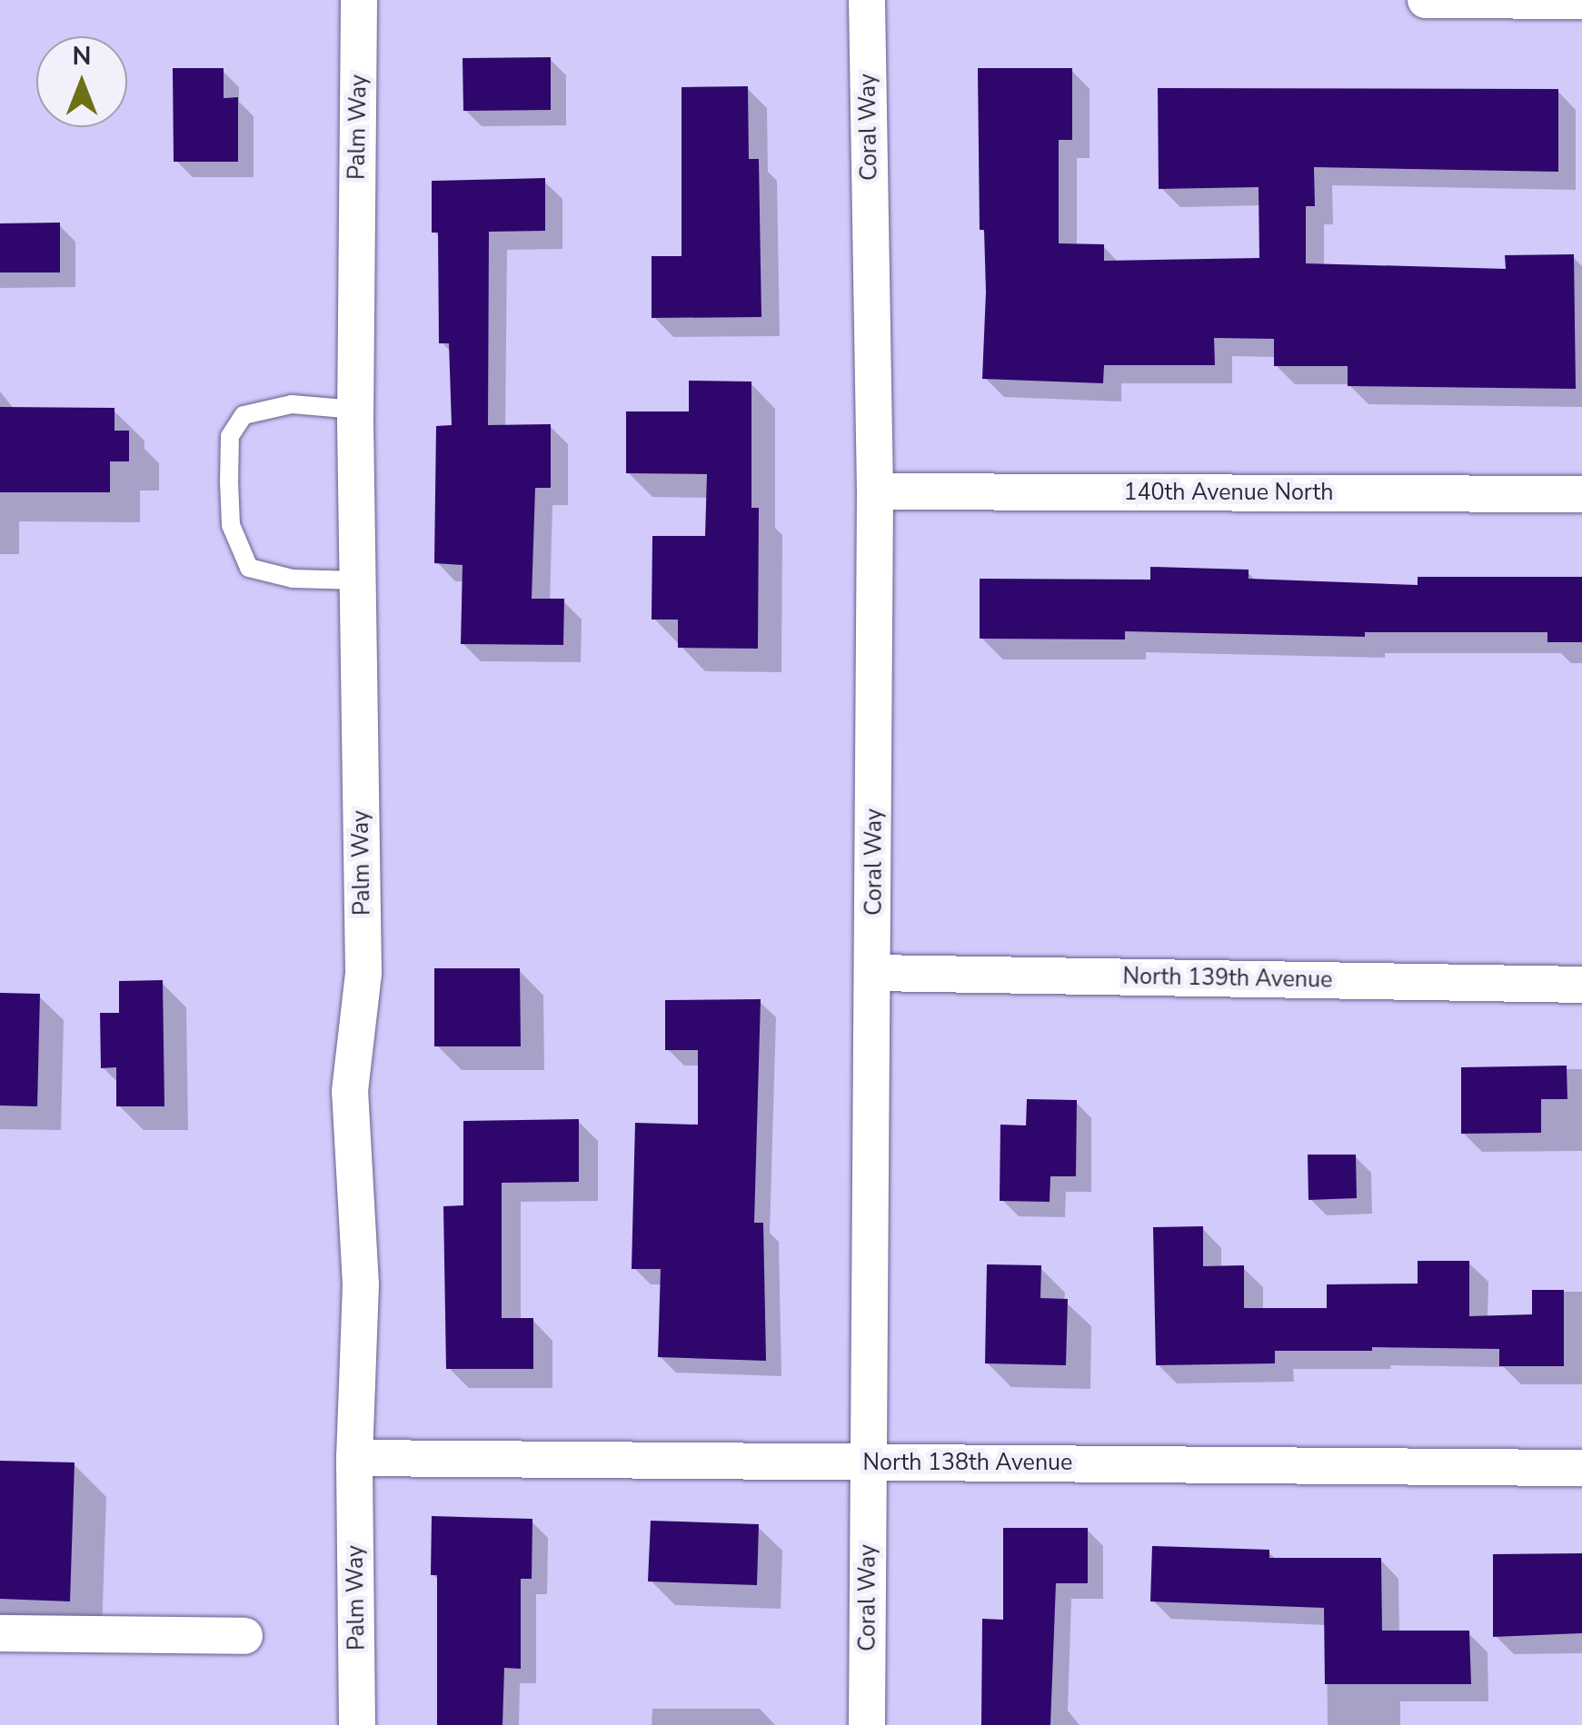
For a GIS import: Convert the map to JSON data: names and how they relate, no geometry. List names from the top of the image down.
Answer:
{
  "streets": {
    "street": [
      "Palm Way",
      "Coral Way",
      "140th Avenue North",
      "North 139th Avenue",
      "North 138th Avenue"
    ]
  },
  "crossings": [
    ["Palm Way", "North 138th Avenue"],
    ["Coral Way", "140th Avenue North"],
    ["Coral Way", "North 139th Avenue"],
    ["Coral Way", "North 138th Avenue"]
  ],
  "north": "top"
}
